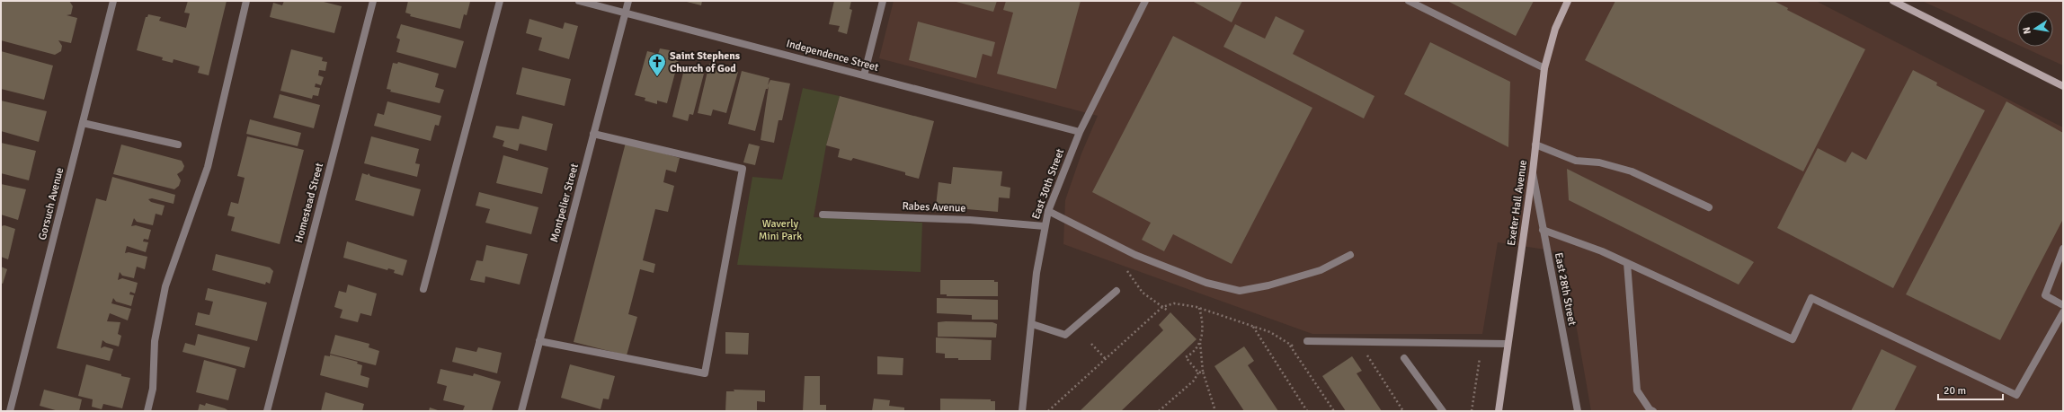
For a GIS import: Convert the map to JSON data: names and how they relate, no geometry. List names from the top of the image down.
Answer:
{
  "streets": {
    "street": [
      "Independence Street",
      "East 30th Street",
      "Homestead Street",
      "Montpelier Street",
      "Exeter Hall Avenue",
      "Gorsuch Avenue",
      "Rabes Avenue",
      "East 28th Street"
    ]
  },
  "crossings": [
    ["Independence Street", "East 30th Street"],
    ["Independence Street", "Montpelier Street"],
    ["East 30th Street", "Rabes Avenue"],
    ["Exeter Hall Avenue", "East 28th Street"]
  ],
  "parks": ["Waverly Mini Park"],
  "places": {
    "church": ["Saint Stephens Church of God"]
  },
  "scale_bar": "20 m",
  "north": "left"
}
